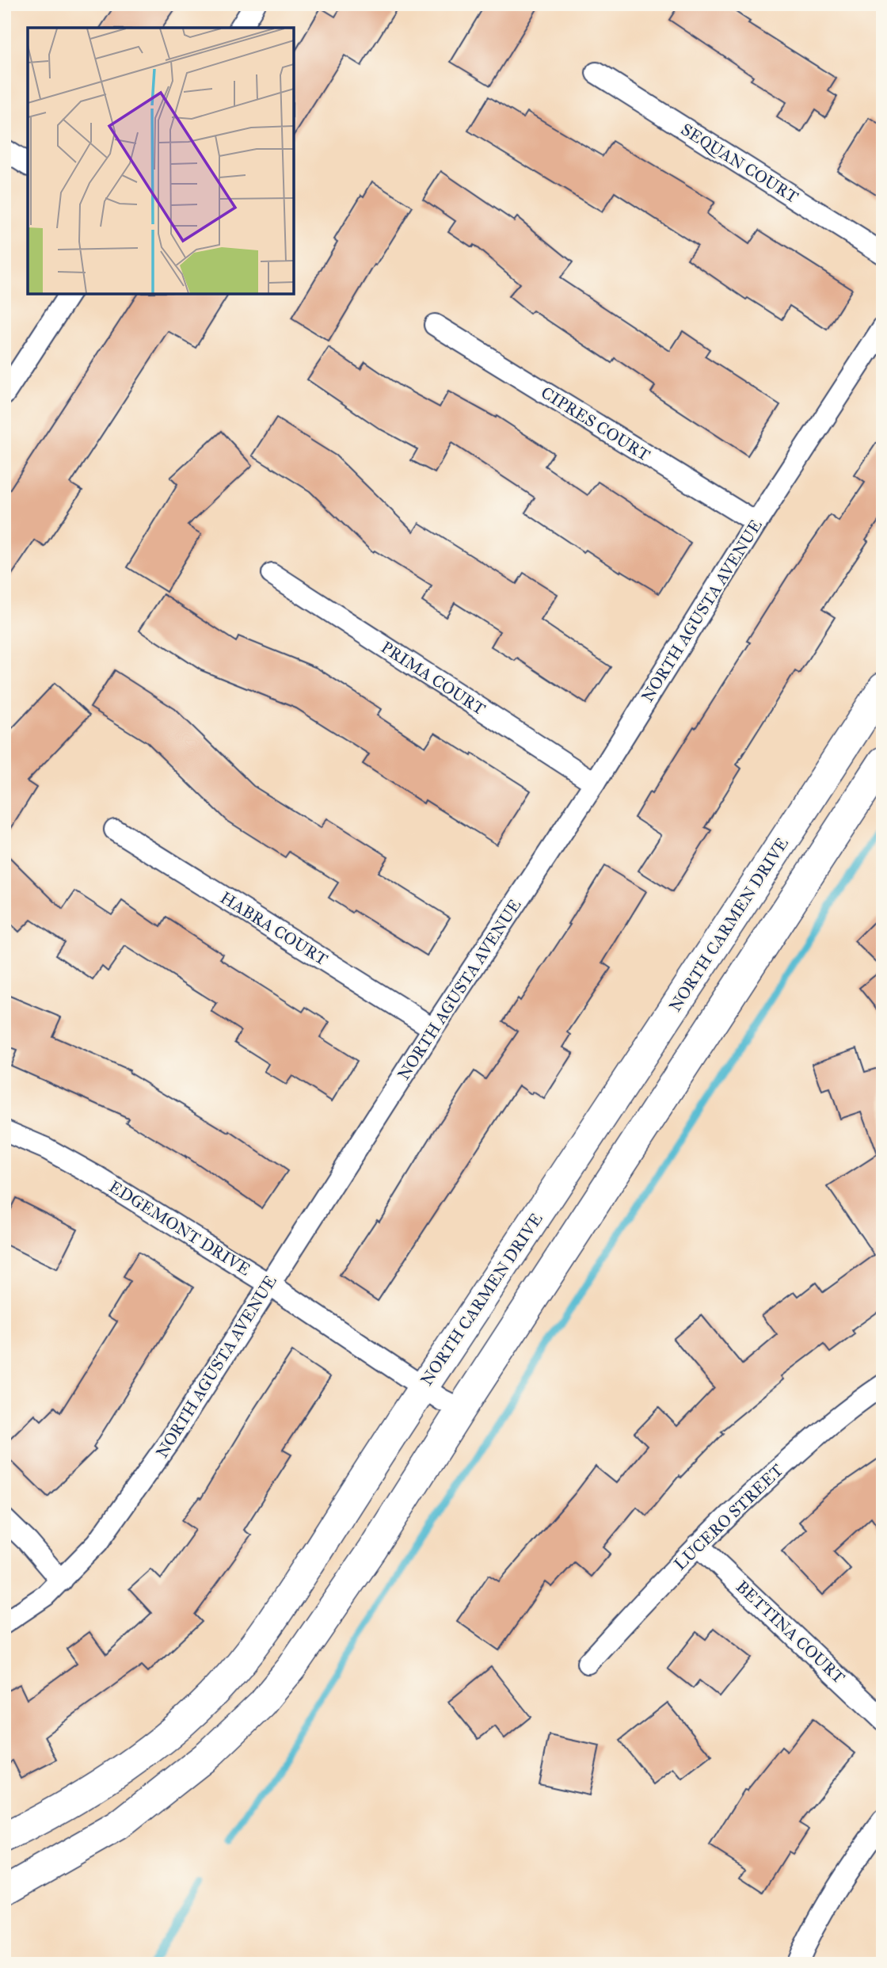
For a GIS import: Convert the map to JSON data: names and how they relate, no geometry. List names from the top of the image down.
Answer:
{
  "streets": {
    "main road": ["NORTH CARMEN DRIVE"],
    "street": [
      "SEQUAN COURT",
      "CIPRES COURT",
      "NORTH AGUSTA AVENUE",
      "PRIMA COURT",
      "HABRA COURT",
      "EDGEMONT DRIVE",
      "LUCERO STREET",
      "BETTINA COURT"
    ]
  },
  "crossings": [
    ["CIPRES COURT", "NORTH AGUSTA AVENUE"],
    ["NORTH AGUSTA AVENUE", "PRIMA COURT"],
    ["NORTH AGUSTA AVENUE", "HABRA COURT"],
    ["NORTH AGUSTA AVENUE", "EDGEMONT DRIVE"],
    ["NORTH CARMEN DRIVE", "EDGEMONT DRIVE"],
    ["LUCERO STREET", "BETTINA COURT"]
  ]
}
